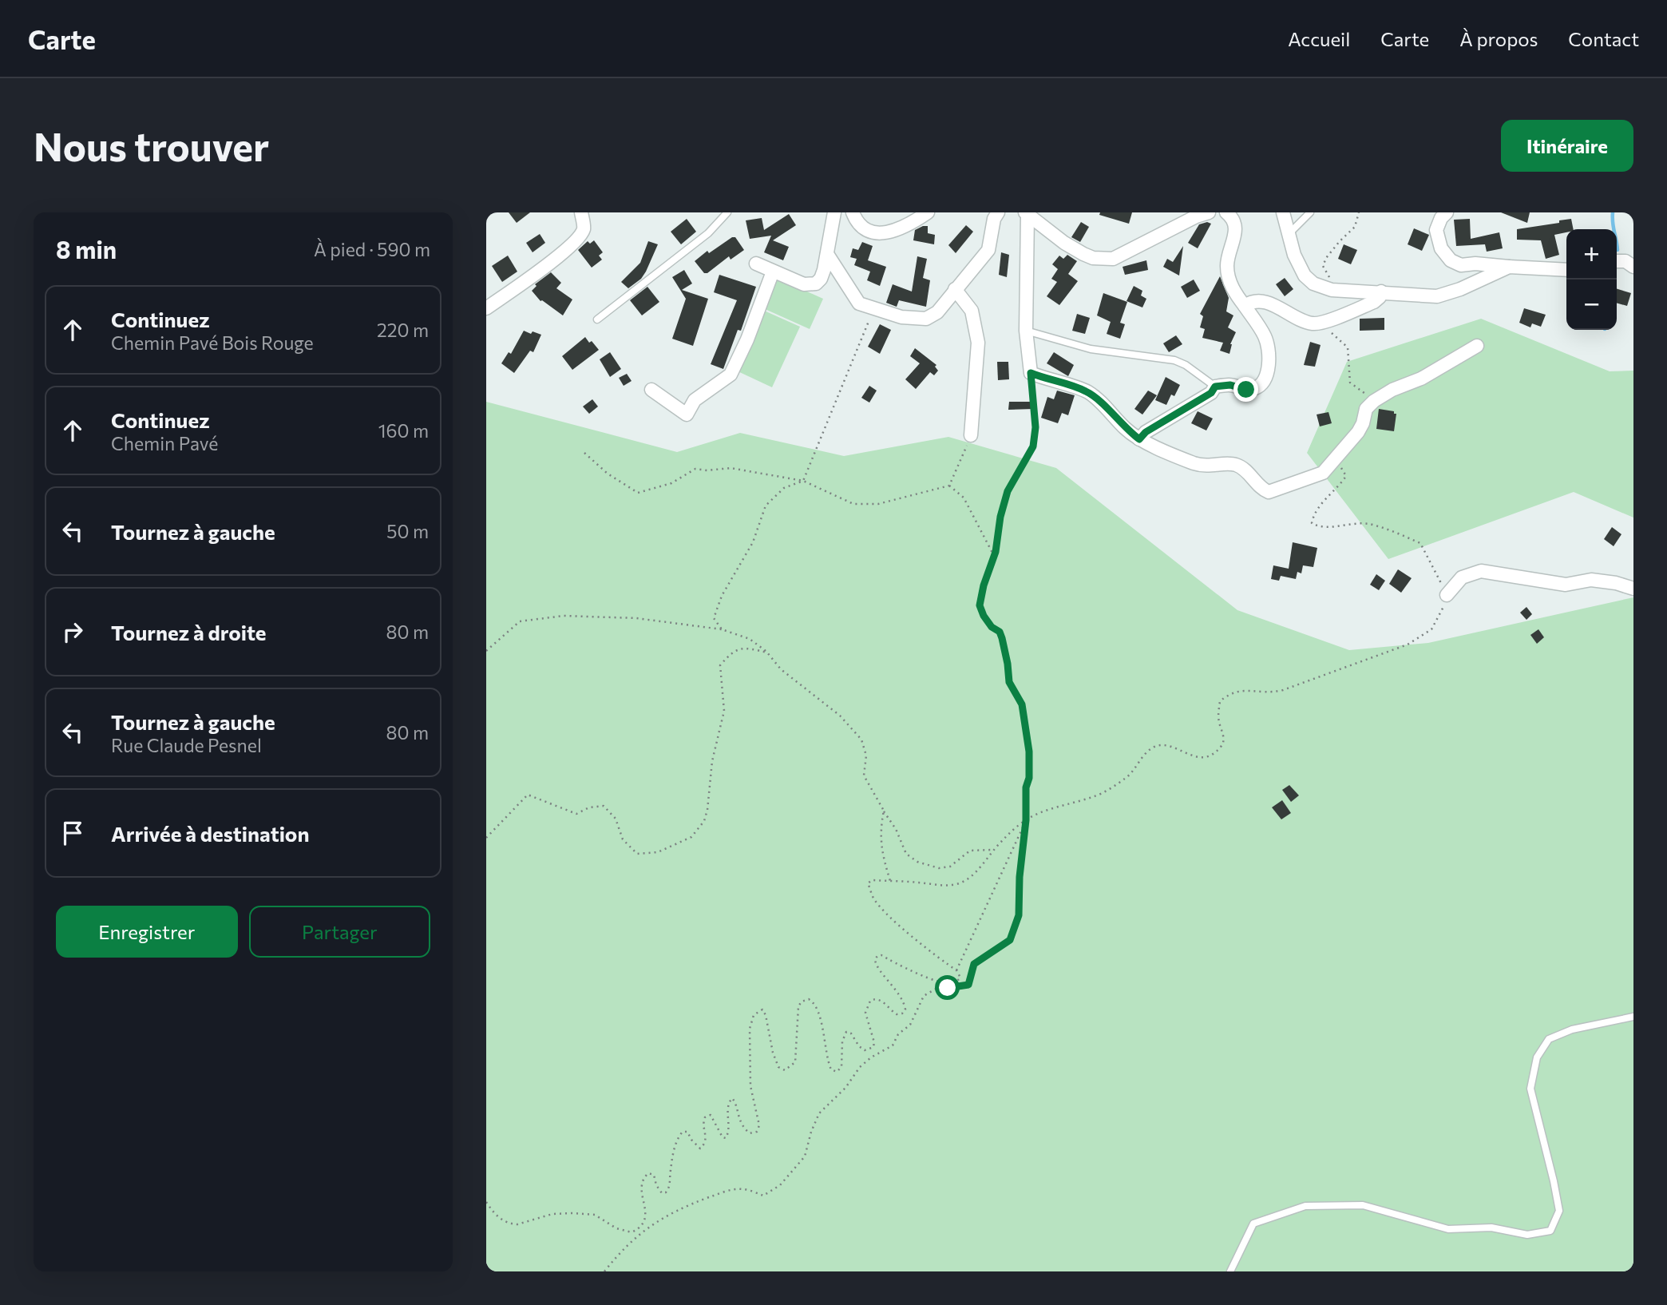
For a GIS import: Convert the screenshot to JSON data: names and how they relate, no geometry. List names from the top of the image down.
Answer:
{
  "page": {
    "header": "Carte",
    "nav": [
      "Accueil",
      "Carte",
      "À propos",
      "Contact"
    ],
    "buttons": [
      "Itinéraire",
      ["Enregistrer", "Partager"]
    ],
    "title": "Nous trouver",
    "heading": ["8 min", "À pied · 590 m"],
    "map_buttons": ["+", "−"],
    "list": [
      ["Continuez", "Chemin Pavé Bois Rouge", "220 m"],
      ["Continuez", "Chemin Pavé", "160 m"],
      ["Tournez à gauche", "50 m"],
      ["Tournez à droite", "80 m"],
      ["Tournez à gauche", "Rue Claude Pesnel", "80 m"],
      "Arrivée à destination"
    ]
  }
}
